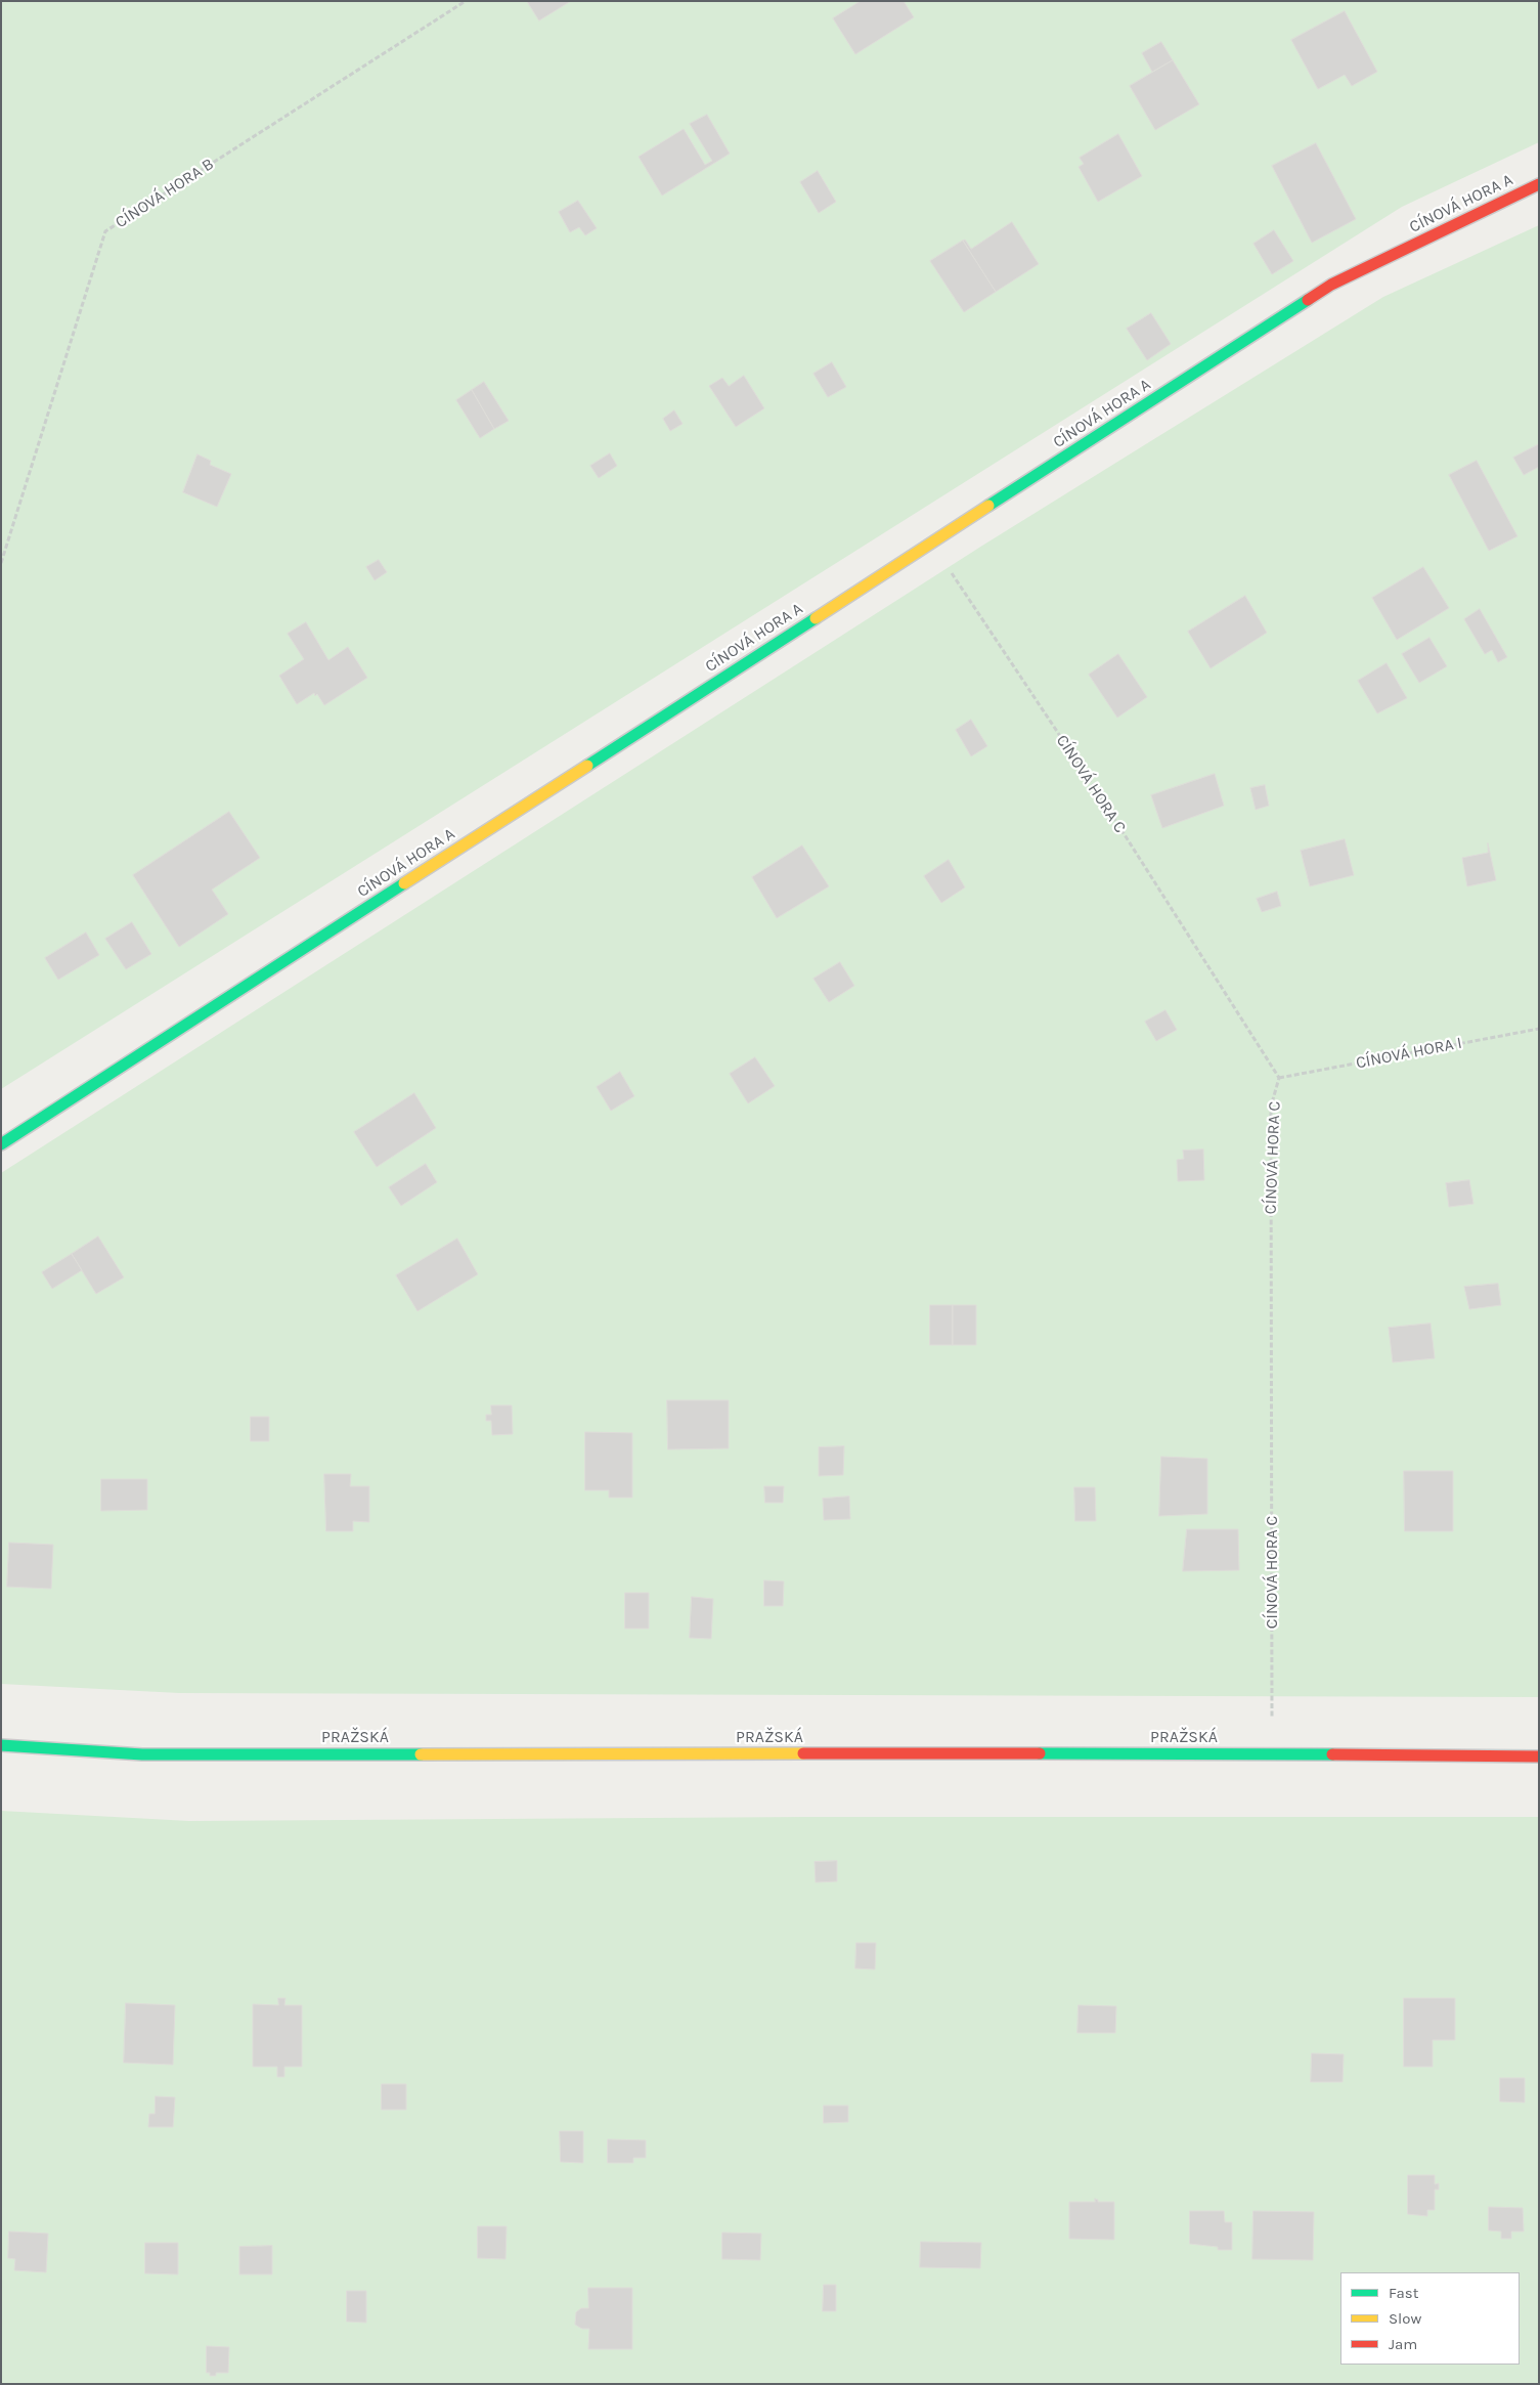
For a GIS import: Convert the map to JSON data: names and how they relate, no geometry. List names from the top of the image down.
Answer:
{
  "streets": {
    "street": ["CÍNOVÁ HORA A", "PRAŽSKÁ"],
    "path": ["CÍNOVÁ HORA B", "CÍNOVÁ HORA C", "CÍNOVÁ HORA I"]
  },
  "crossings": [
    ["CÍNOVÁ HORA A", "CÍNOVÁ HORA C"],
    ["CÍNOVÁ HORA C", "CÍNOVÁ HORA I"],
    ["CÍNOVÁ HORA C", "PRAŽSKÁ"]
  ],
  "legend": ["Fast", "Slow", "Jam"]
}
